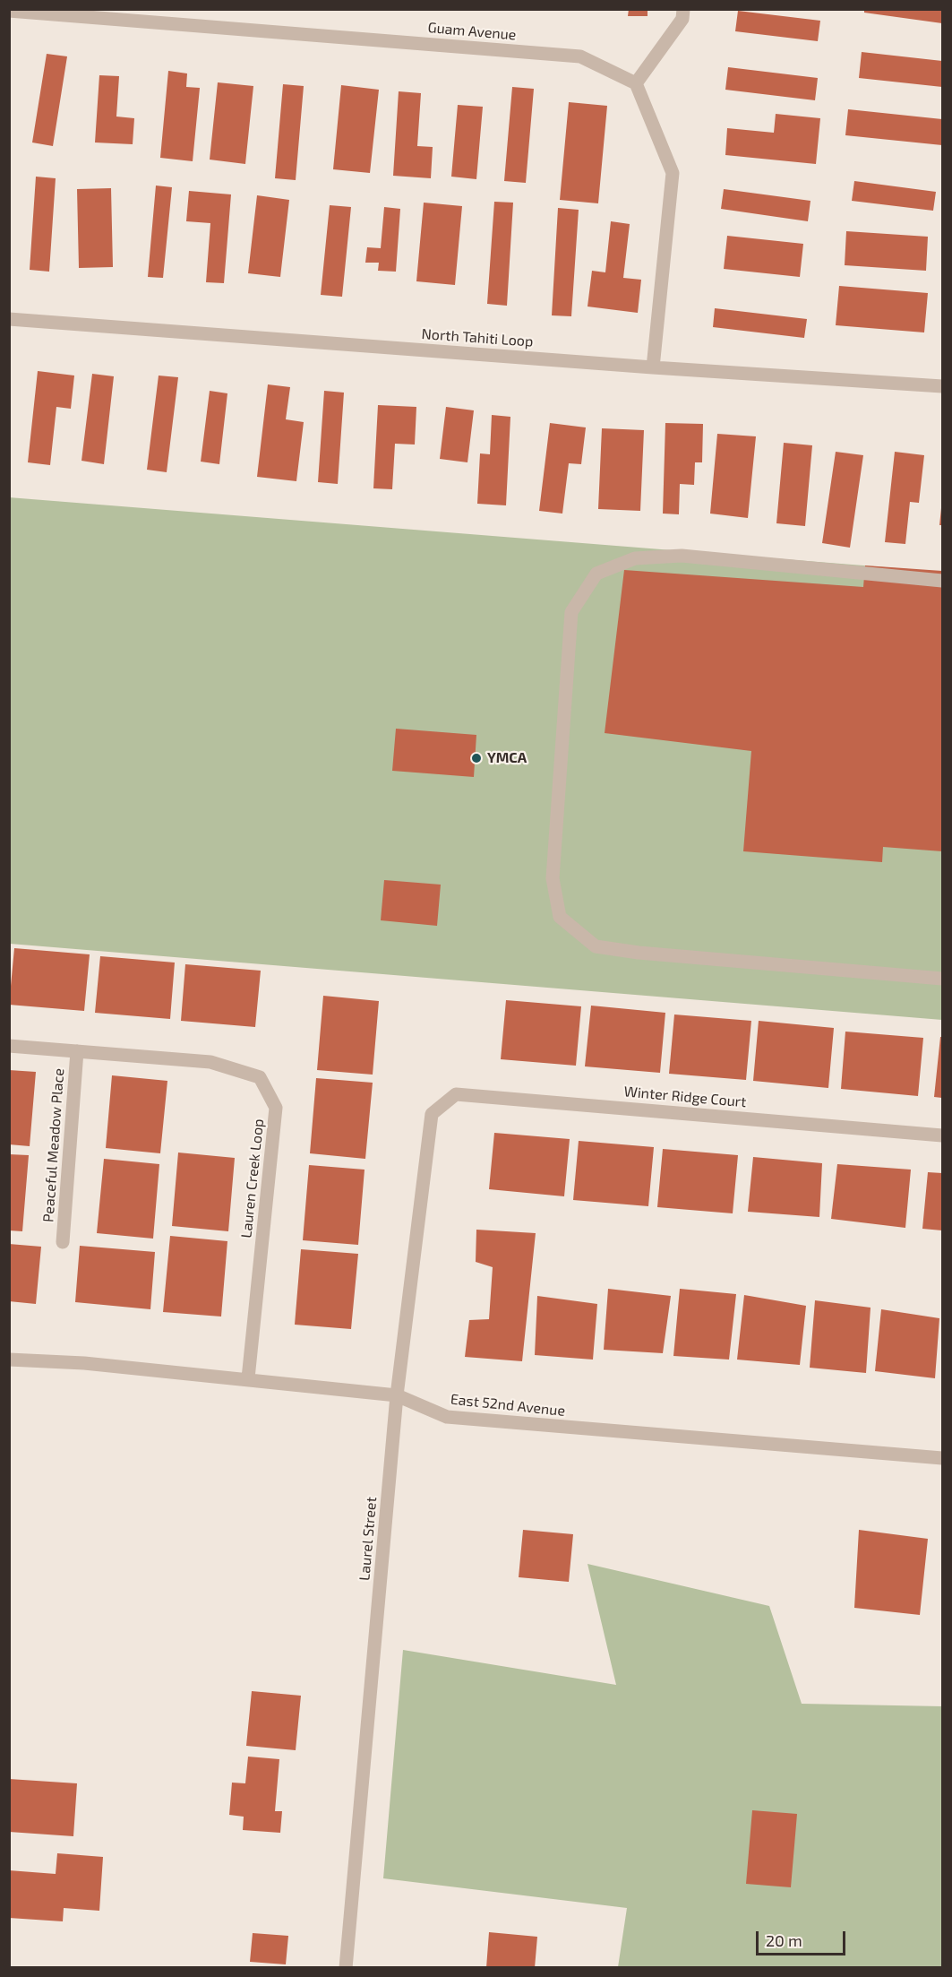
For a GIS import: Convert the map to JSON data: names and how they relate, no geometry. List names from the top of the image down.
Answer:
{
  "streets": {
    "street": [
      "Guam Avenue",
      "North Tahiti Loop",
      "Winter Ridge Court",
      "Peaceful Meadow Place",
      "Lauren Creek Loop",
      "East 52nd Avenue",
      "Laurel Street"
    ]
  },
  "crossings": [
    ["Winter Ridge Court", "Laurel Street"],
    ["Peaceful Meadow Place", "Lauren Creek Loop"],
    ["Lauren Creek Loop", "East 52nd Avenue"],
    ["East 52nd Avenue", "Laurel Street"]
  ],
  "places": ["YMCA"],
  "scale_bar": "20 m"
}
